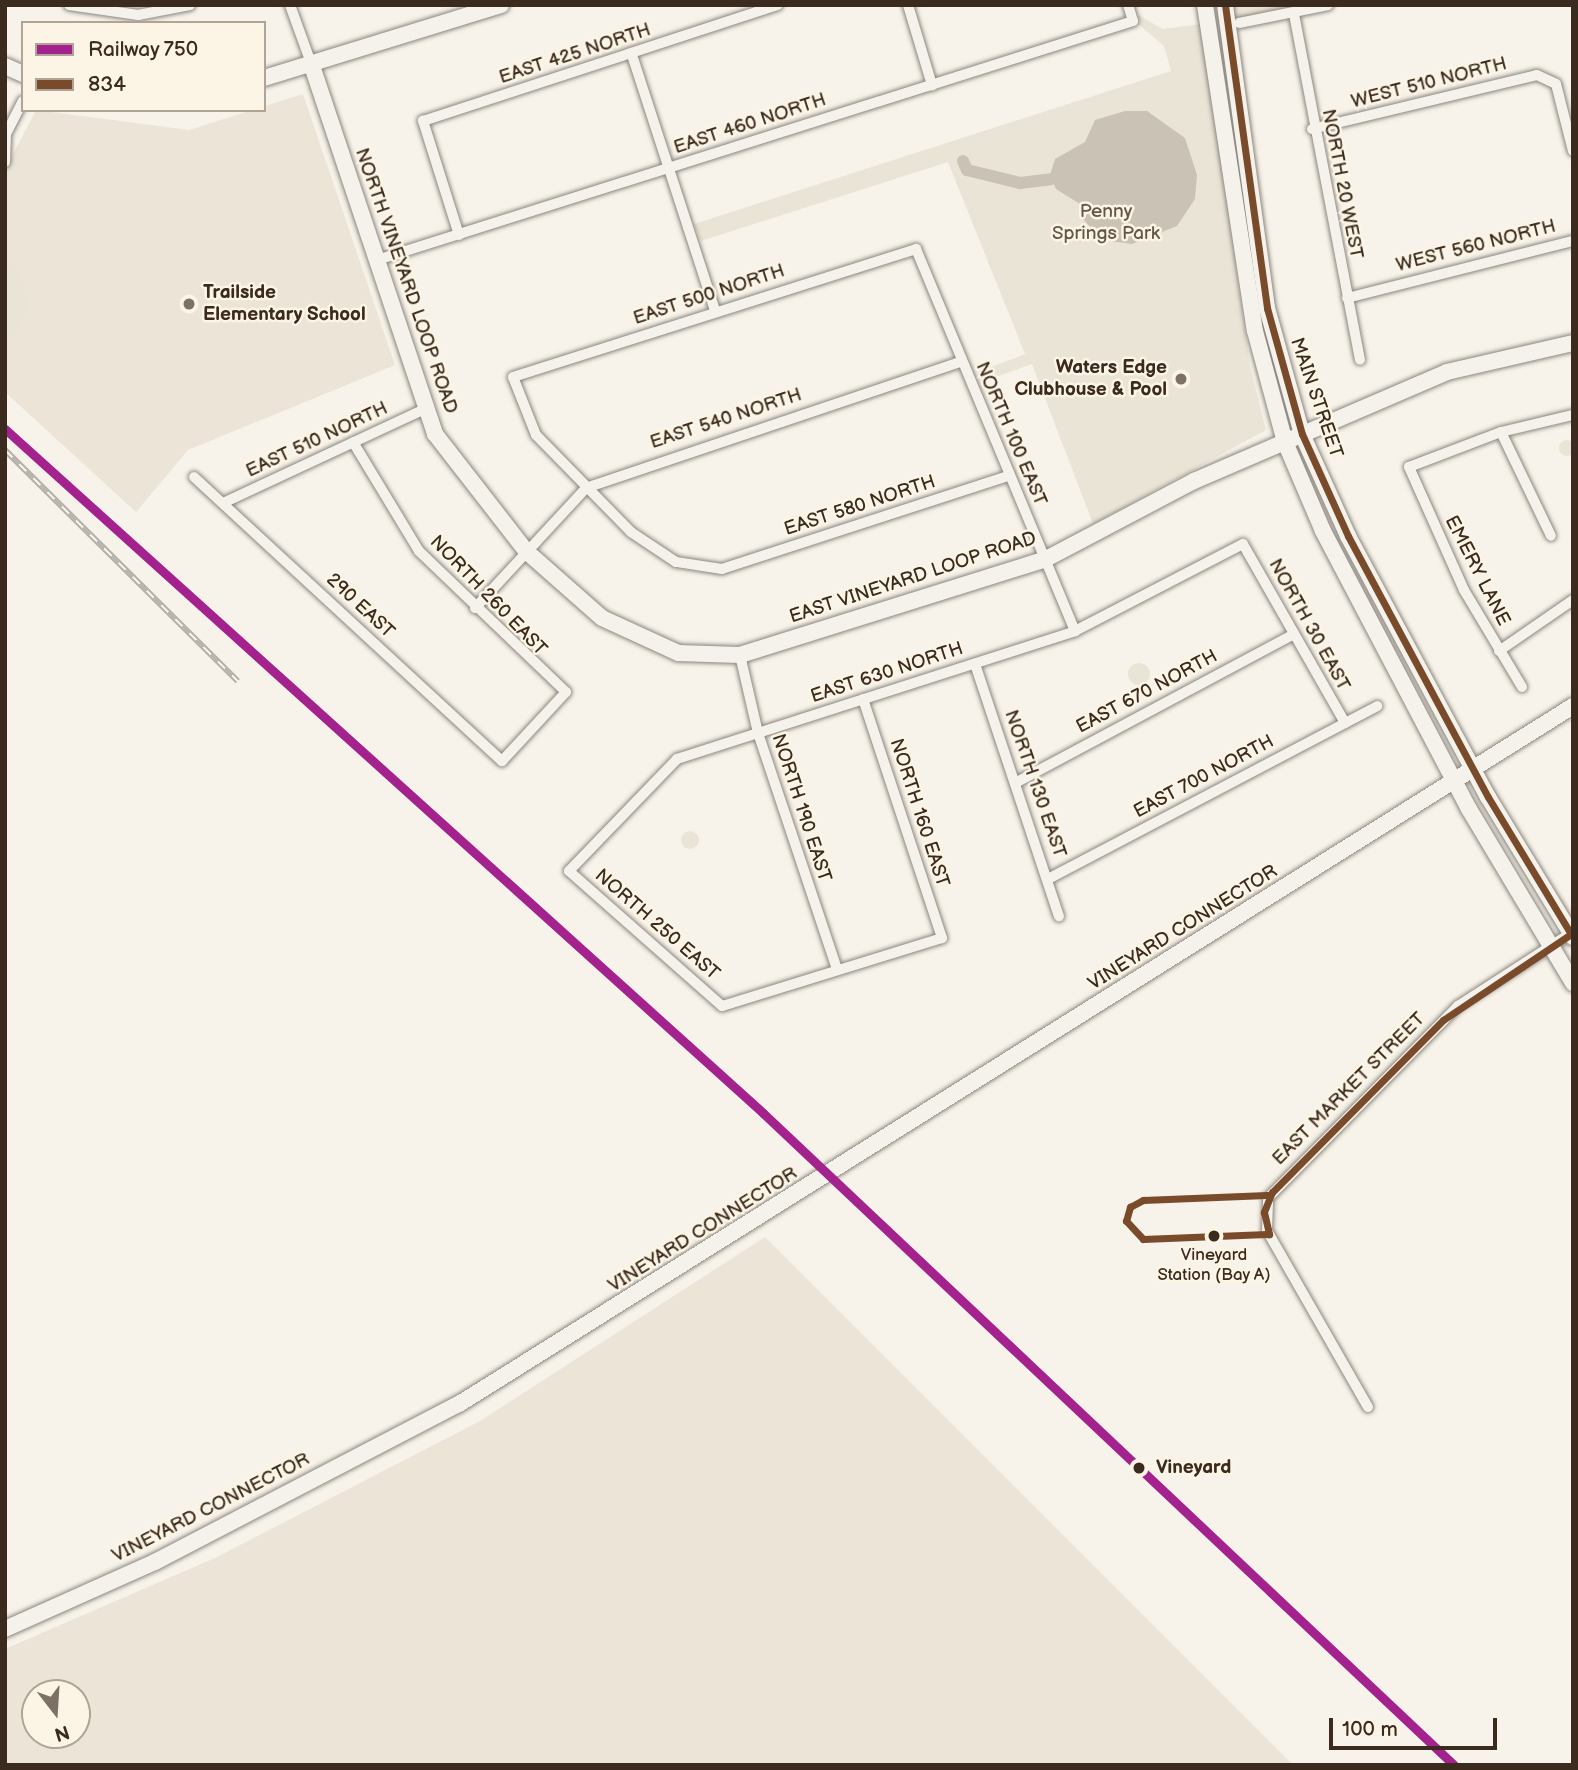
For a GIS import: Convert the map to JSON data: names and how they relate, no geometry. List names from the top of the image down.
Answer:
{
  "streets": {
    "main road": [
      "NORTH VINEYARD LOOP ROAD",
      "MAIN STREET",
      "EAST VINEYARD LOOP ROAD",
      "VINEYARD CONNECTOR"
    ],
    "street": [
      "EAST 425 NORTH",
      "WEST 510 NORTH",
      "EAST 460 NORTH",
      "NORTH 20 WEST",
      "WEST 560 NORTH",
      "EAST 500 NORTH",
      "EAST 540 NORTH",
      "NORTH 100 EAST",
      "EAST 510 NORTH",
      "EAST 580 NORTH",
      "EMERY LANE",
      "NORTH 260 EAST",
      "290 EAST",
      "NORTH 30 EAST",
      "EAST 630 NORTH",
      "EAST 670 NORTH",
      "EAST 700 NORTH",
      "NORTH 130 EAST",
      "NORTH 190 EAST",
      "NORTH 160 EAST",
      "NORTH 250 EAST",
      "EAST MARKET STREET"
    ]
  },
  "crossings": [
    ["EAST 425 NORTH", "EAST 460 NORTH"],
    ["WEST 510 NORTH", "NORTH 20 WEST"],
    ["EAST 460 NORTH", "NORTH VINEYARD LOOP ROAD"],
    ["NORTH 20 WEST", "WEST 560 NORTH"],
    ["NORTH VINEYARD LOOP ROAD", "EAST 540 NORTH"],
    ["NORTH VINEYARD LOOP ROAD", "EAST 510 NORTH"],
    ["NORTH VINEYARD LOOP ROAD", "EAST VINEYARD LOOP ROAD"],
    ["EAST 500 NORTH", "EAST 540 NORTH"],
    ["EAST 500 NORTH", "NORTH 100 EAST"],
    ["EAST 500 NORTH", "EAST 580 NORTH"],
    ["MAIN STREET", "EAST VINEYARD LOOP ROAD"],
    ["MAIN STREET", "VINEYARD CONNECTOR"],
    ["MAIN STREET", "EAST MARKET STREET"],
    ["EAST 540 NORTH", "NORTH 100 EAST"],
    ["EAST 540 NORTH", "EAST 580 NORTH"],
    ["EAST 540 NORTH", "NORTH 260 EAST"],
    ["NORTH 100 EAST", "EAST 580 NORTH"],
    ["NORTH 100 EAST", "EAST VINEYARD LOOP ROAD"],
    ["NORTH 100 EAST", "EAST 630 NORTH"],
    ["EAST 510 NORTH", "NORTH 260 EAST"],
    ["EAST 510 NORTH", "290 EAST"],
    ["EAST VINEYARD LOOP ROAD", "NORTH 190 EAST"],
    ["NORTH 260 EAST", "290 EAST"],
    ["NORTH 30 EAST", "EAST 630 NORTH"],
    ["NORTH 30 EAST", "EAST 670 NORTH"],
    ["NORTH 30 EAST", "EAST 700 NORTH"],
    ["EAST 630 NORTH", "NORTH 130 EAST"],
    ["EAST 630 NORTH", "NORTH 190 EAST"],
    ["EAST 630 NORTH", "NORTH 160 EAST"],
    ["EAST 630 NORTH", "NORTH 250 EAST"],
    ["EAST 670 NORTH", "NORTH 130 EAST"],
    ["EAST 700 NORTH", "NORTH 130 EAST"],
    ["NORTH 190 EAST", "NORTH 160 EAST"],
    ["NORTH 190 EAST", "NORTH 250 EAST"],
    ["NORTH 160 EAST", "NORTH 250 EAST"]
  ],
  "parks": ["Penny Springs Park"],
  "places": [
    "Trailside Elementary School",
    "Waters Edge Clubhouse & Pool",
    "Vineyard Station (Bay A)",
    "Vineyard"
  ],
  "lines": ["transit line 834", "rail line 750"],
  "legend": ["Railway 750", "834"],
  "scale_bar": "100 m",
  "north": "bottom"
}
